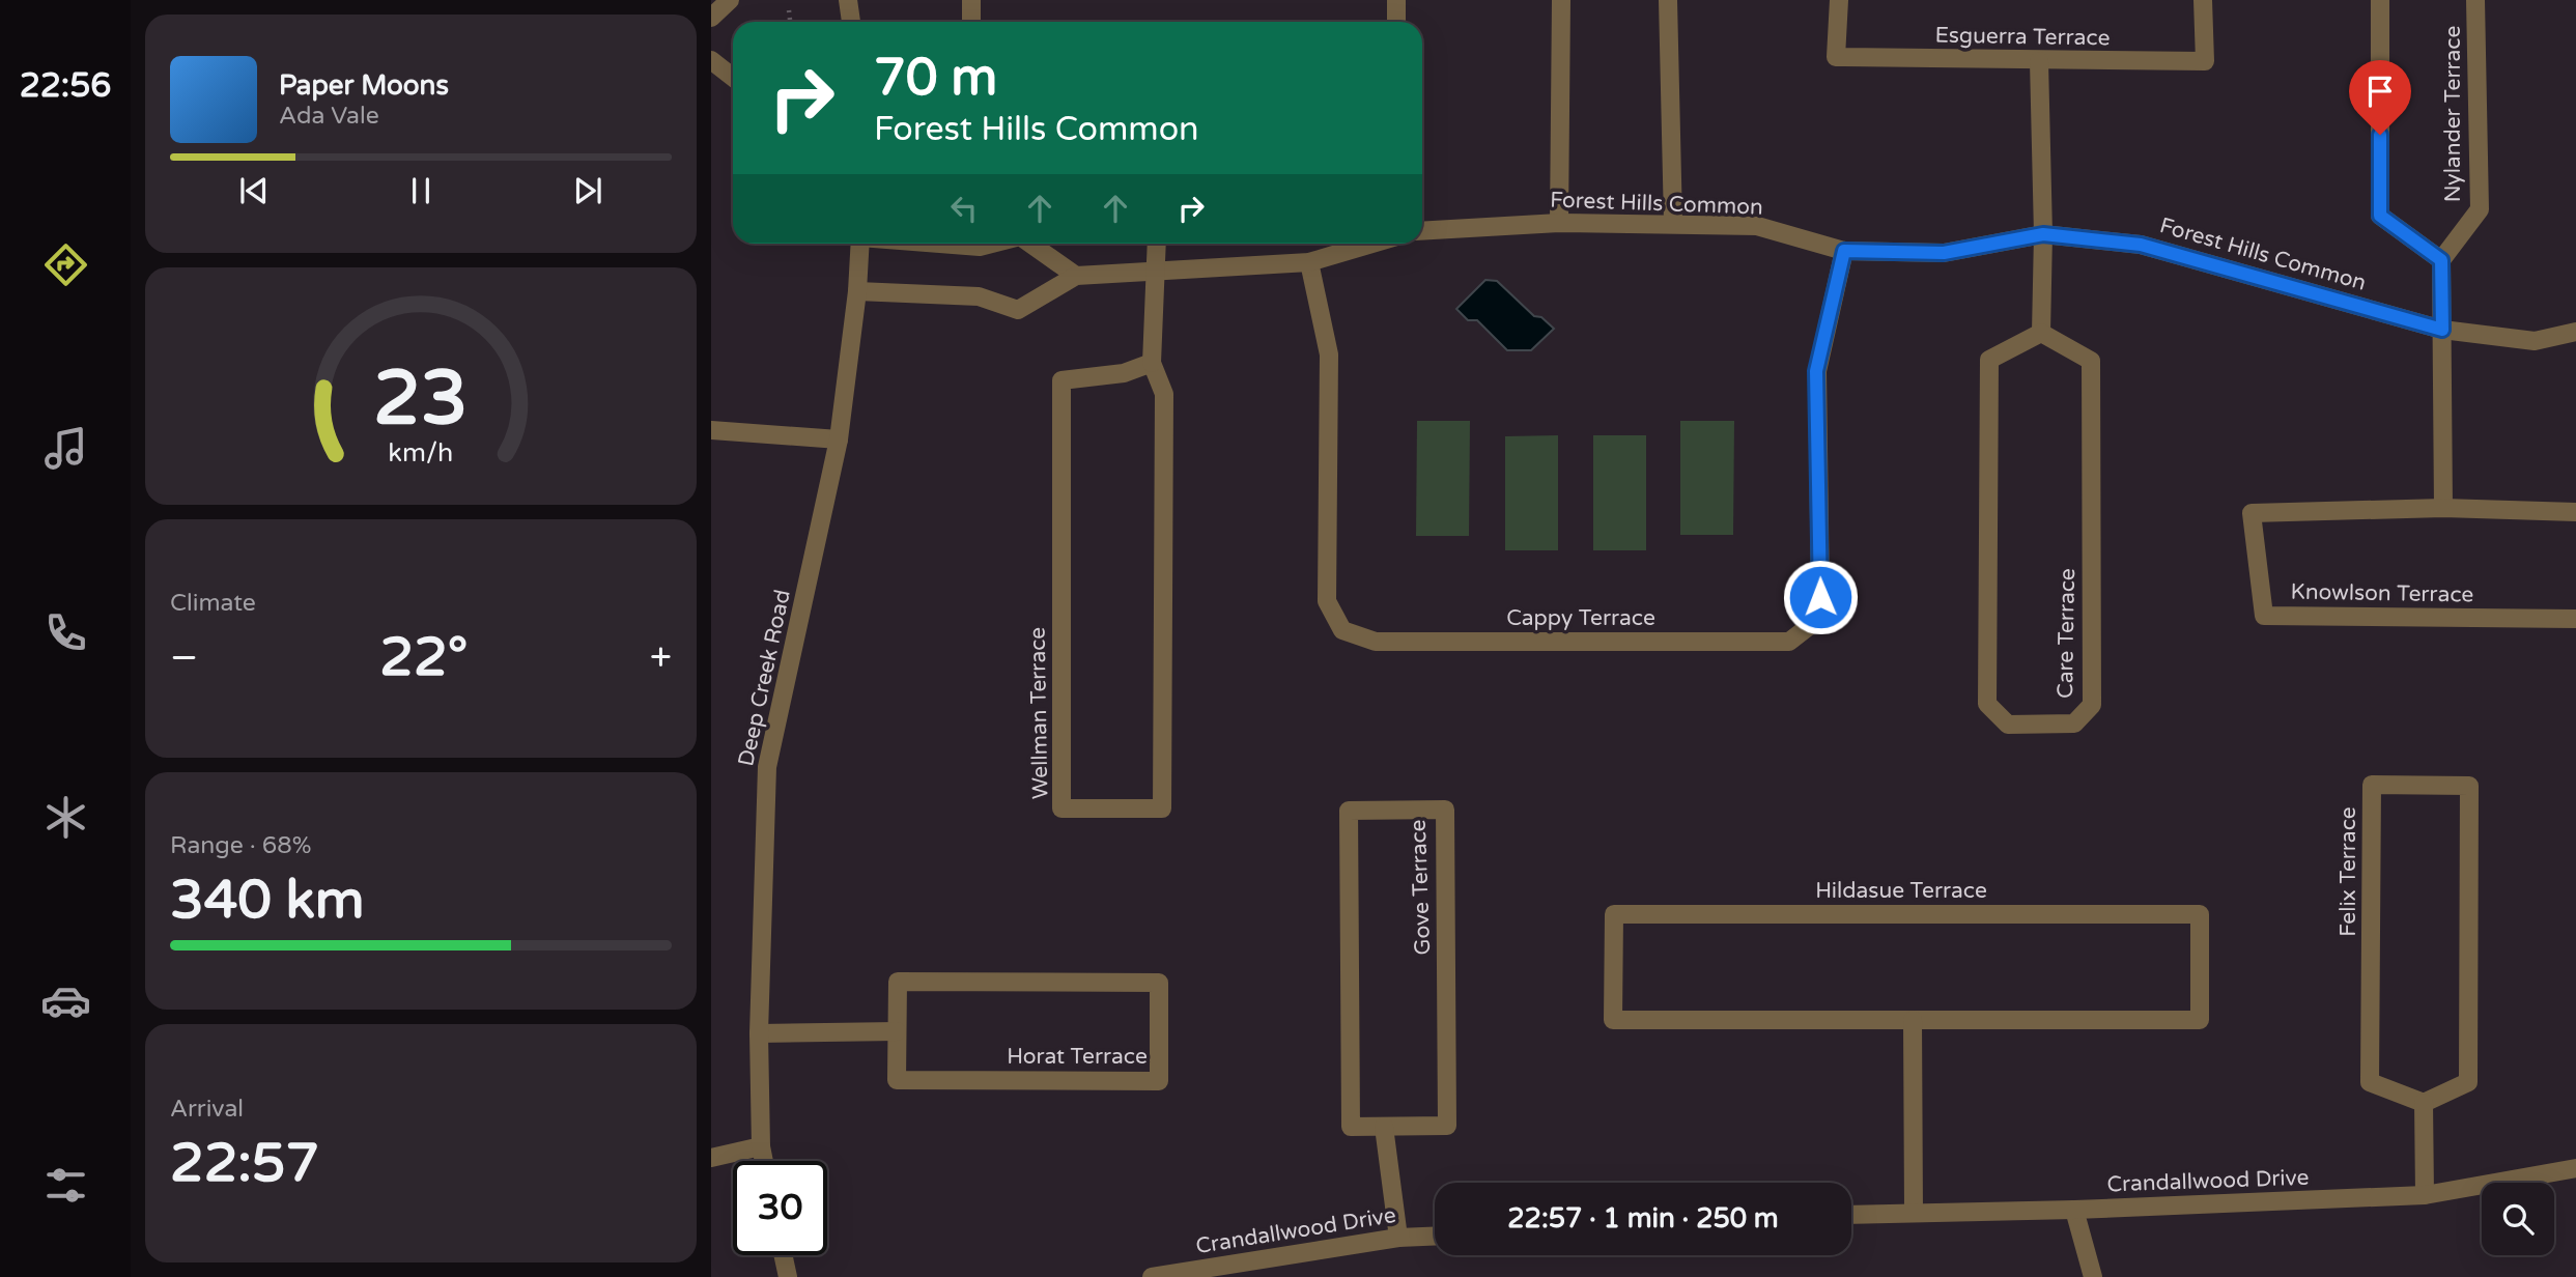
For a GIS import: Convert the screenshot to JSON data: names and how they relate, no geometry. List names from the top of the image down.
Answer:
{
  "streets": {
    "street": [
      "Esguerra Terrace",
      "Nylander Terrace",
      "Forest Hills Common",
      "Knowlson Terrace",
      "Cappy Terrace",
      "Care Terrace",
      "Deep Creek Road",
      "Wellman Terrace",
      "Felix Terrace",
      "Gove Terrace",
      "Hildasue Terrace",
      "Horat Terrace",
      "Crandallwood Drive"
    ]
  },
  "crossings": [
    ["Forest Hills Common", "Cappy Terrace"]
  ],
  "page": {
    "tabs": "22:56",
    "turn": ["70 m", "Forest Hills Common"],
    "song": ["Paper Moons", "Ada Vale"],
    "tile": [
      "Climate",
      ["Range · 68%", "340 km"],
      ["Arrival", "22:57"]
    ],
    "heat": ["−", "22°", "+"],
    "limit": "30",
    "trip": "22:57 · 1 min · 250 m",
    "gauge": ["23", "km/h"]
  }
}
